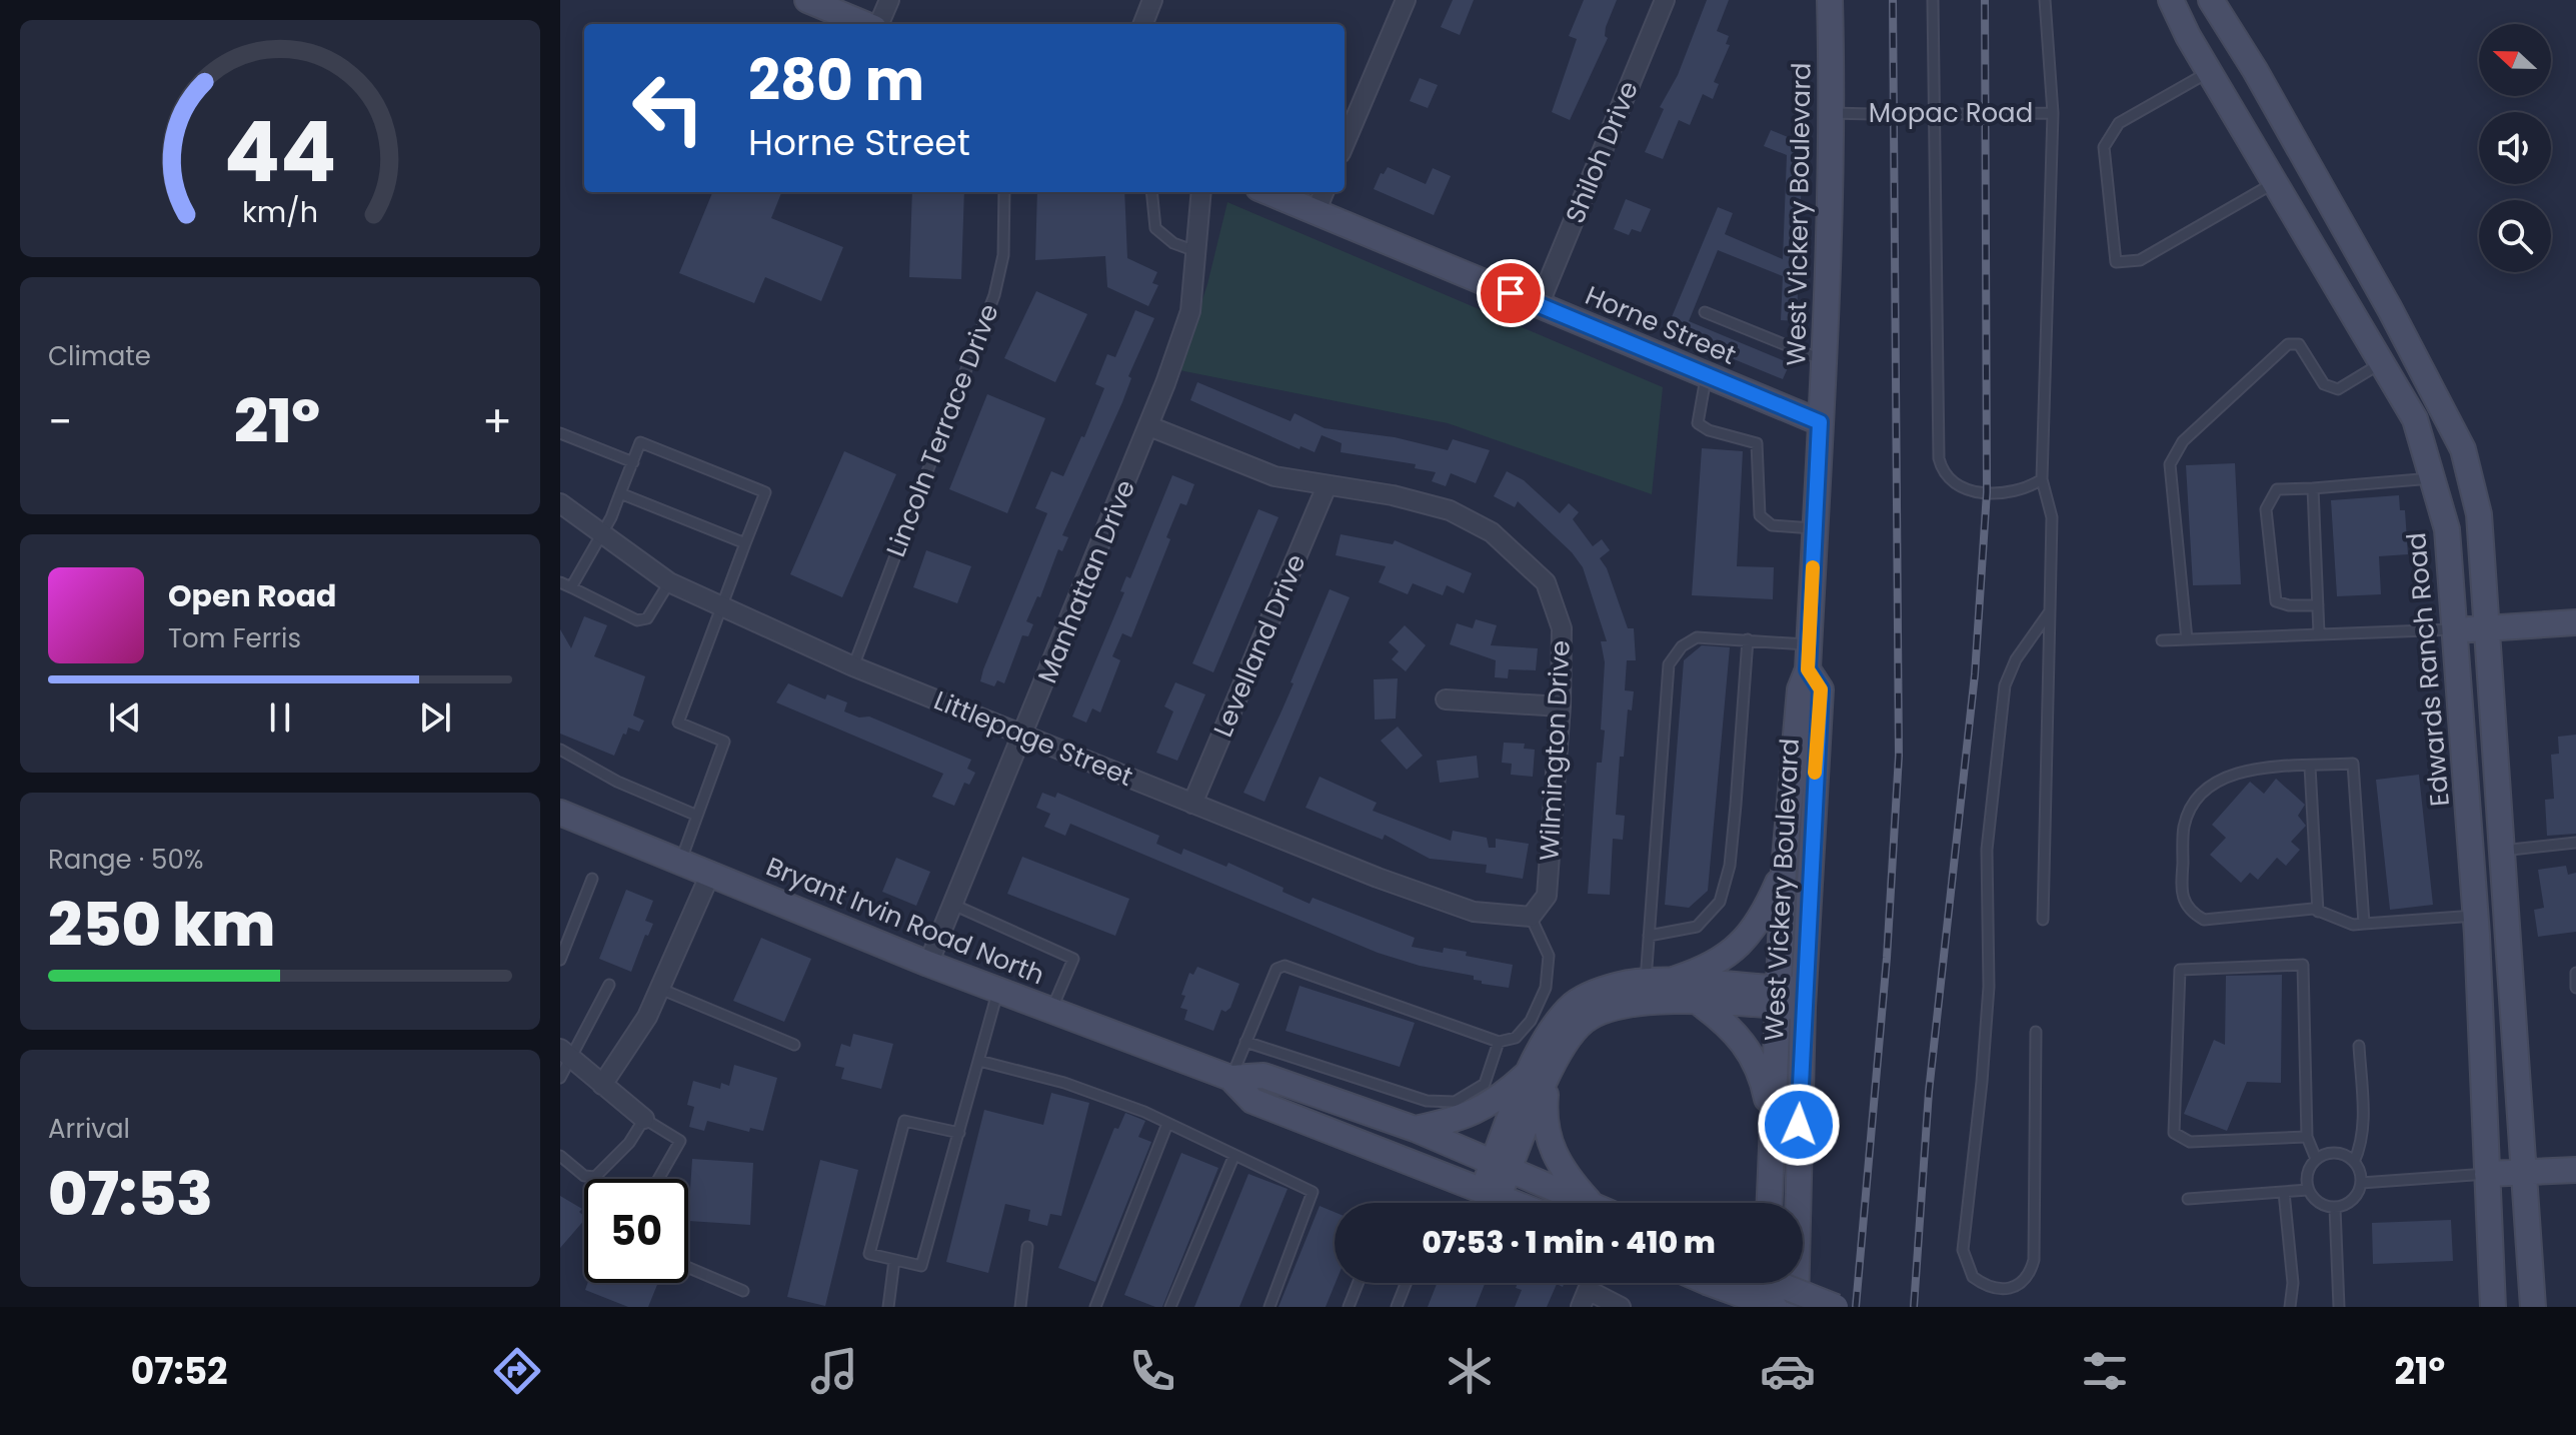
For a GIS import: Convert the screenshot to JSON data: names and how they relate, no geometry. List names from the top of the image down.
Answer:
{
  "streets": {
    "main road": [
      "West Vickery Boulevard",
      "Horne Street",
      "Edwards Ranch Road",
      "Bryant Irvin Road North"
    ],
    "street": [
      "Shiloh Drive",
      "Manhattan Drive",
      "Levelland Drive",
      "Littlepage Street",
      "Wilmington Drive"
    ],
    "lane": ["Mopac Road", "Lincoln Terrace Drive"]
  },
  "crossings": [
    ["Mopac Road", "West Vickery Boulevard"],
    ["Shiloh Drive", "Horne Street"],
    ["West Vickery Boulevard", "Horne Street"],
    ["Lincoln Terrace Drive", "Littlepage Street"],
    ["Manhattan Drive", "Littlepage Street"],
    ["Manhattan Drive", "Wilmington Drive"],
    ["Manhattan Drive", "Bryant Irvin Road North"],
    ["Levelland Drive", "Littlepage Street"],
    ["Levelland Drive", "Wilmington Drive"],
    ["Littlepage Street", "Wilmington Drive"]
  ],
  "north": "left",
  "page": {
    "turn": ["280 m", "Horne Street"],
    "tile": [
      "Climate",
      ["Range · 50%", "250 km"],
      ["Arrival", "07:53"]
    ],
    "heat": ["−", "21°", "+"],
    "song": ["Open Road", "Tom Ferris"],
    "limit": "50",
    "trip": "07:53 · 1 min · 410 m",
    "tabs": ["07:52", "21°"],
    "gauge": ["44", "km/h"]
  }
}
